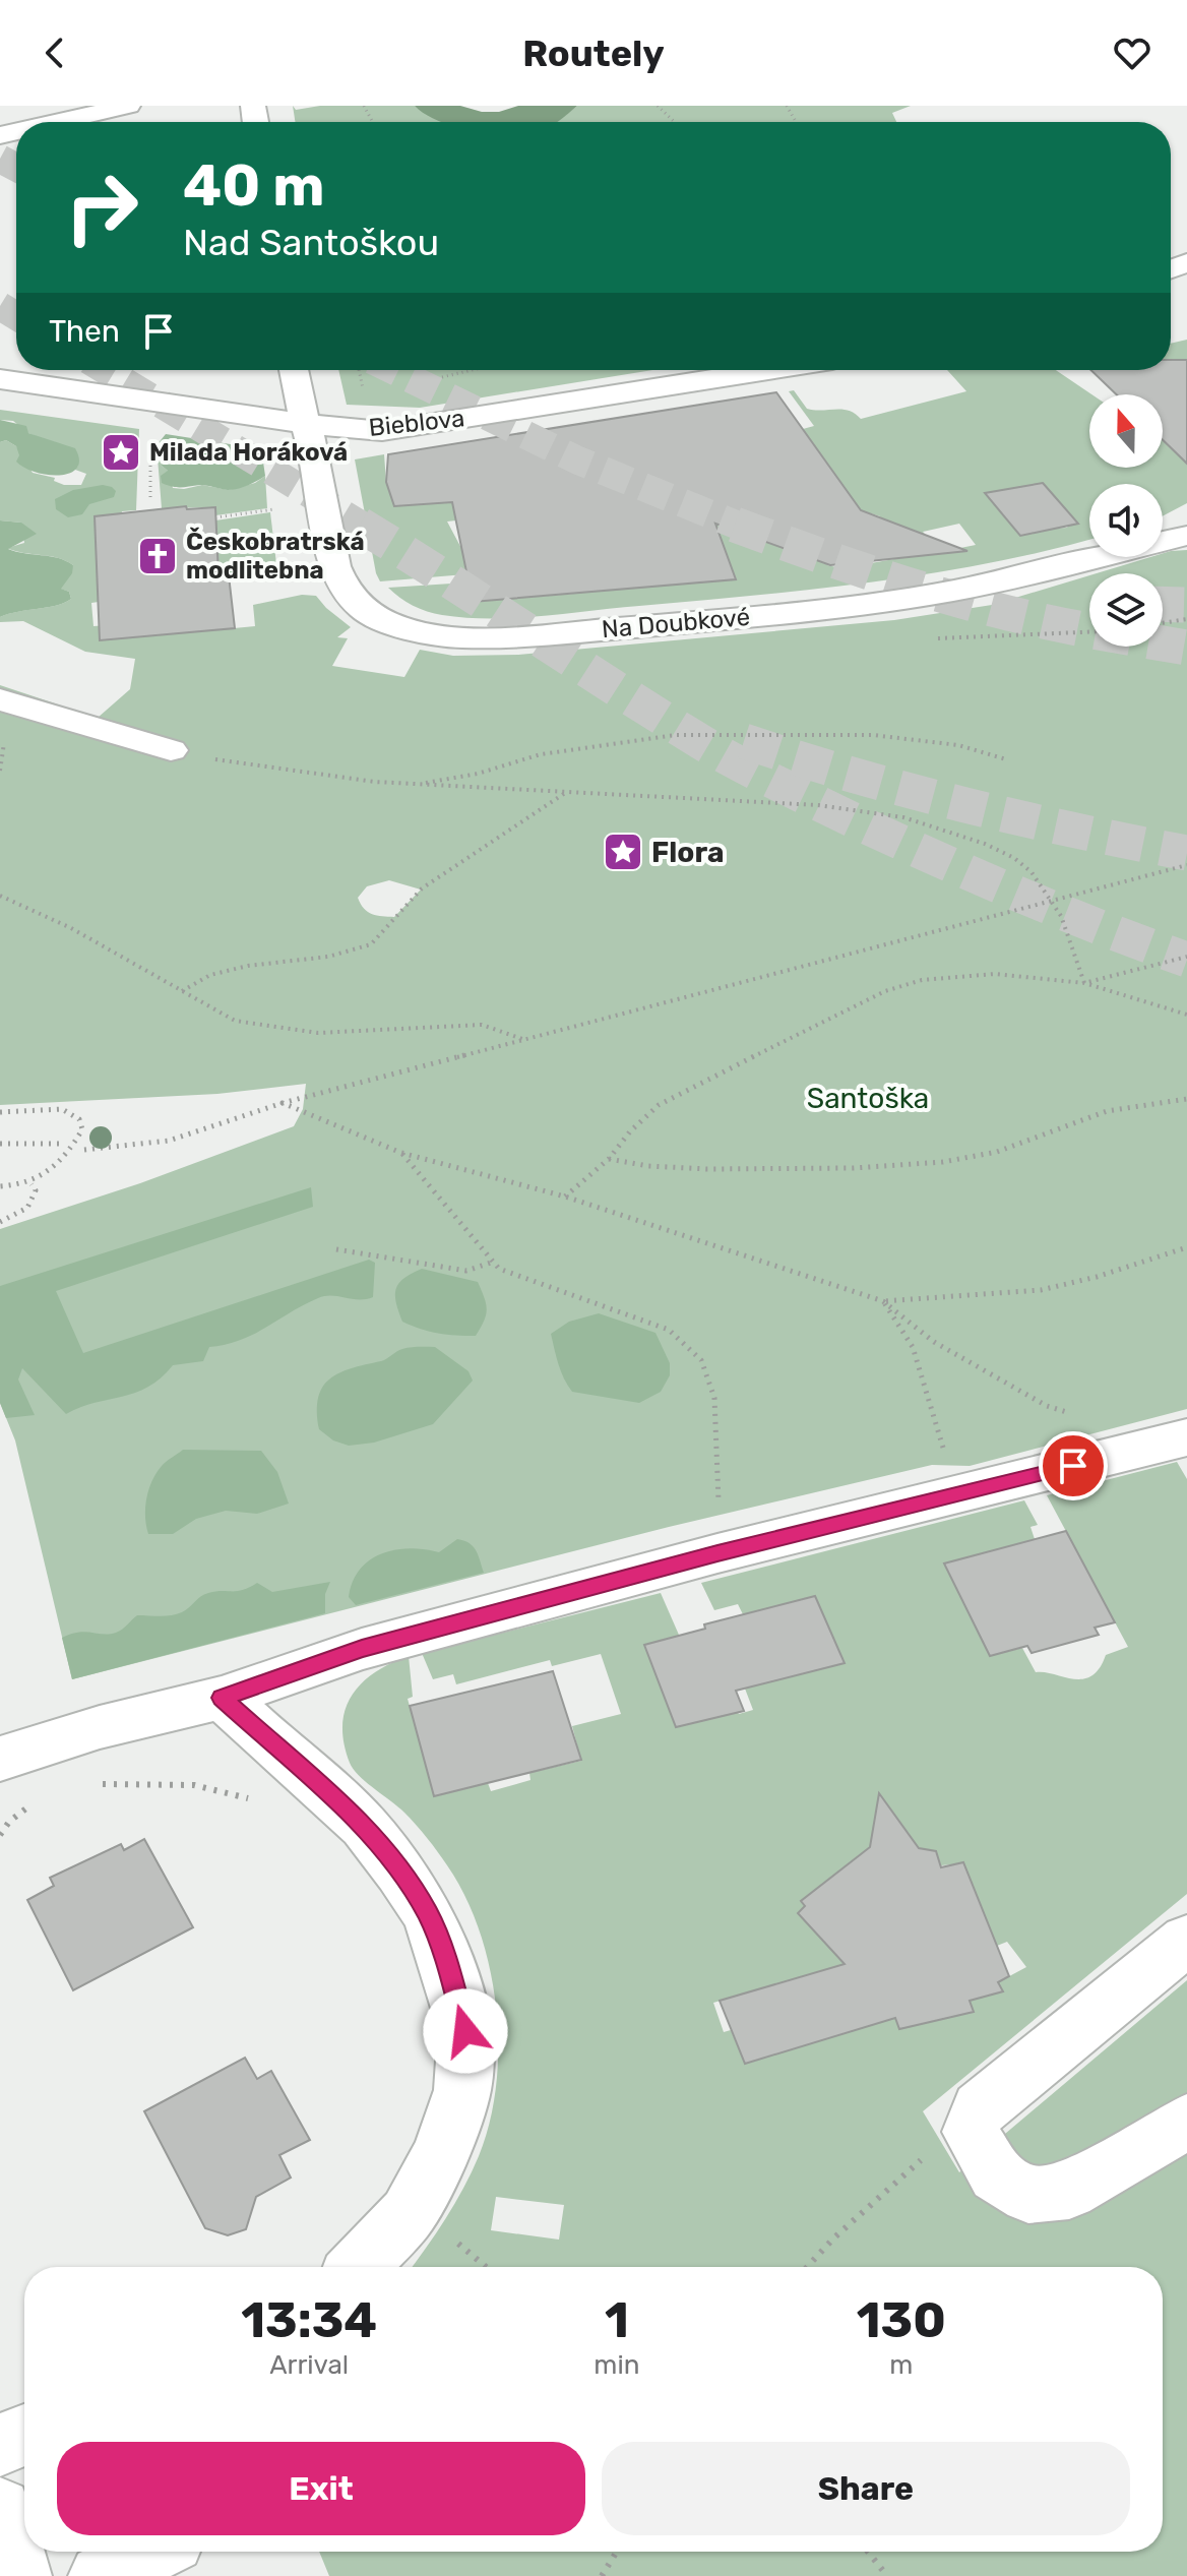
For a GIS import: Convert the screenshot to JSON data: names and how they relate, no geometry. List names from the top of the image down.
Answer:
{
  "streets": {
    "street": ["Bieblova", "Na Doubkové"]
  },
  "crossings": [
    ["Bieblova", "Na Doubkové"]
  ],
  "parks": ["Santoška"],
  "places": {
    "place": ["Milada Horáková", "Flora"],
    "church": ["Českobratrská modlitebna"]
  },
  "north": "top",
  "page": {
    "header": "Routely",
    "turn": ["40 m", "Nad Santoškou"],
    "then": "Then",
    "eta": [
      "13:34",
      "Arrival",
      "1",
      "min",
      "130",
      "m"
    ],
    "buttons": ["Exit", "Share"]
  }
}
